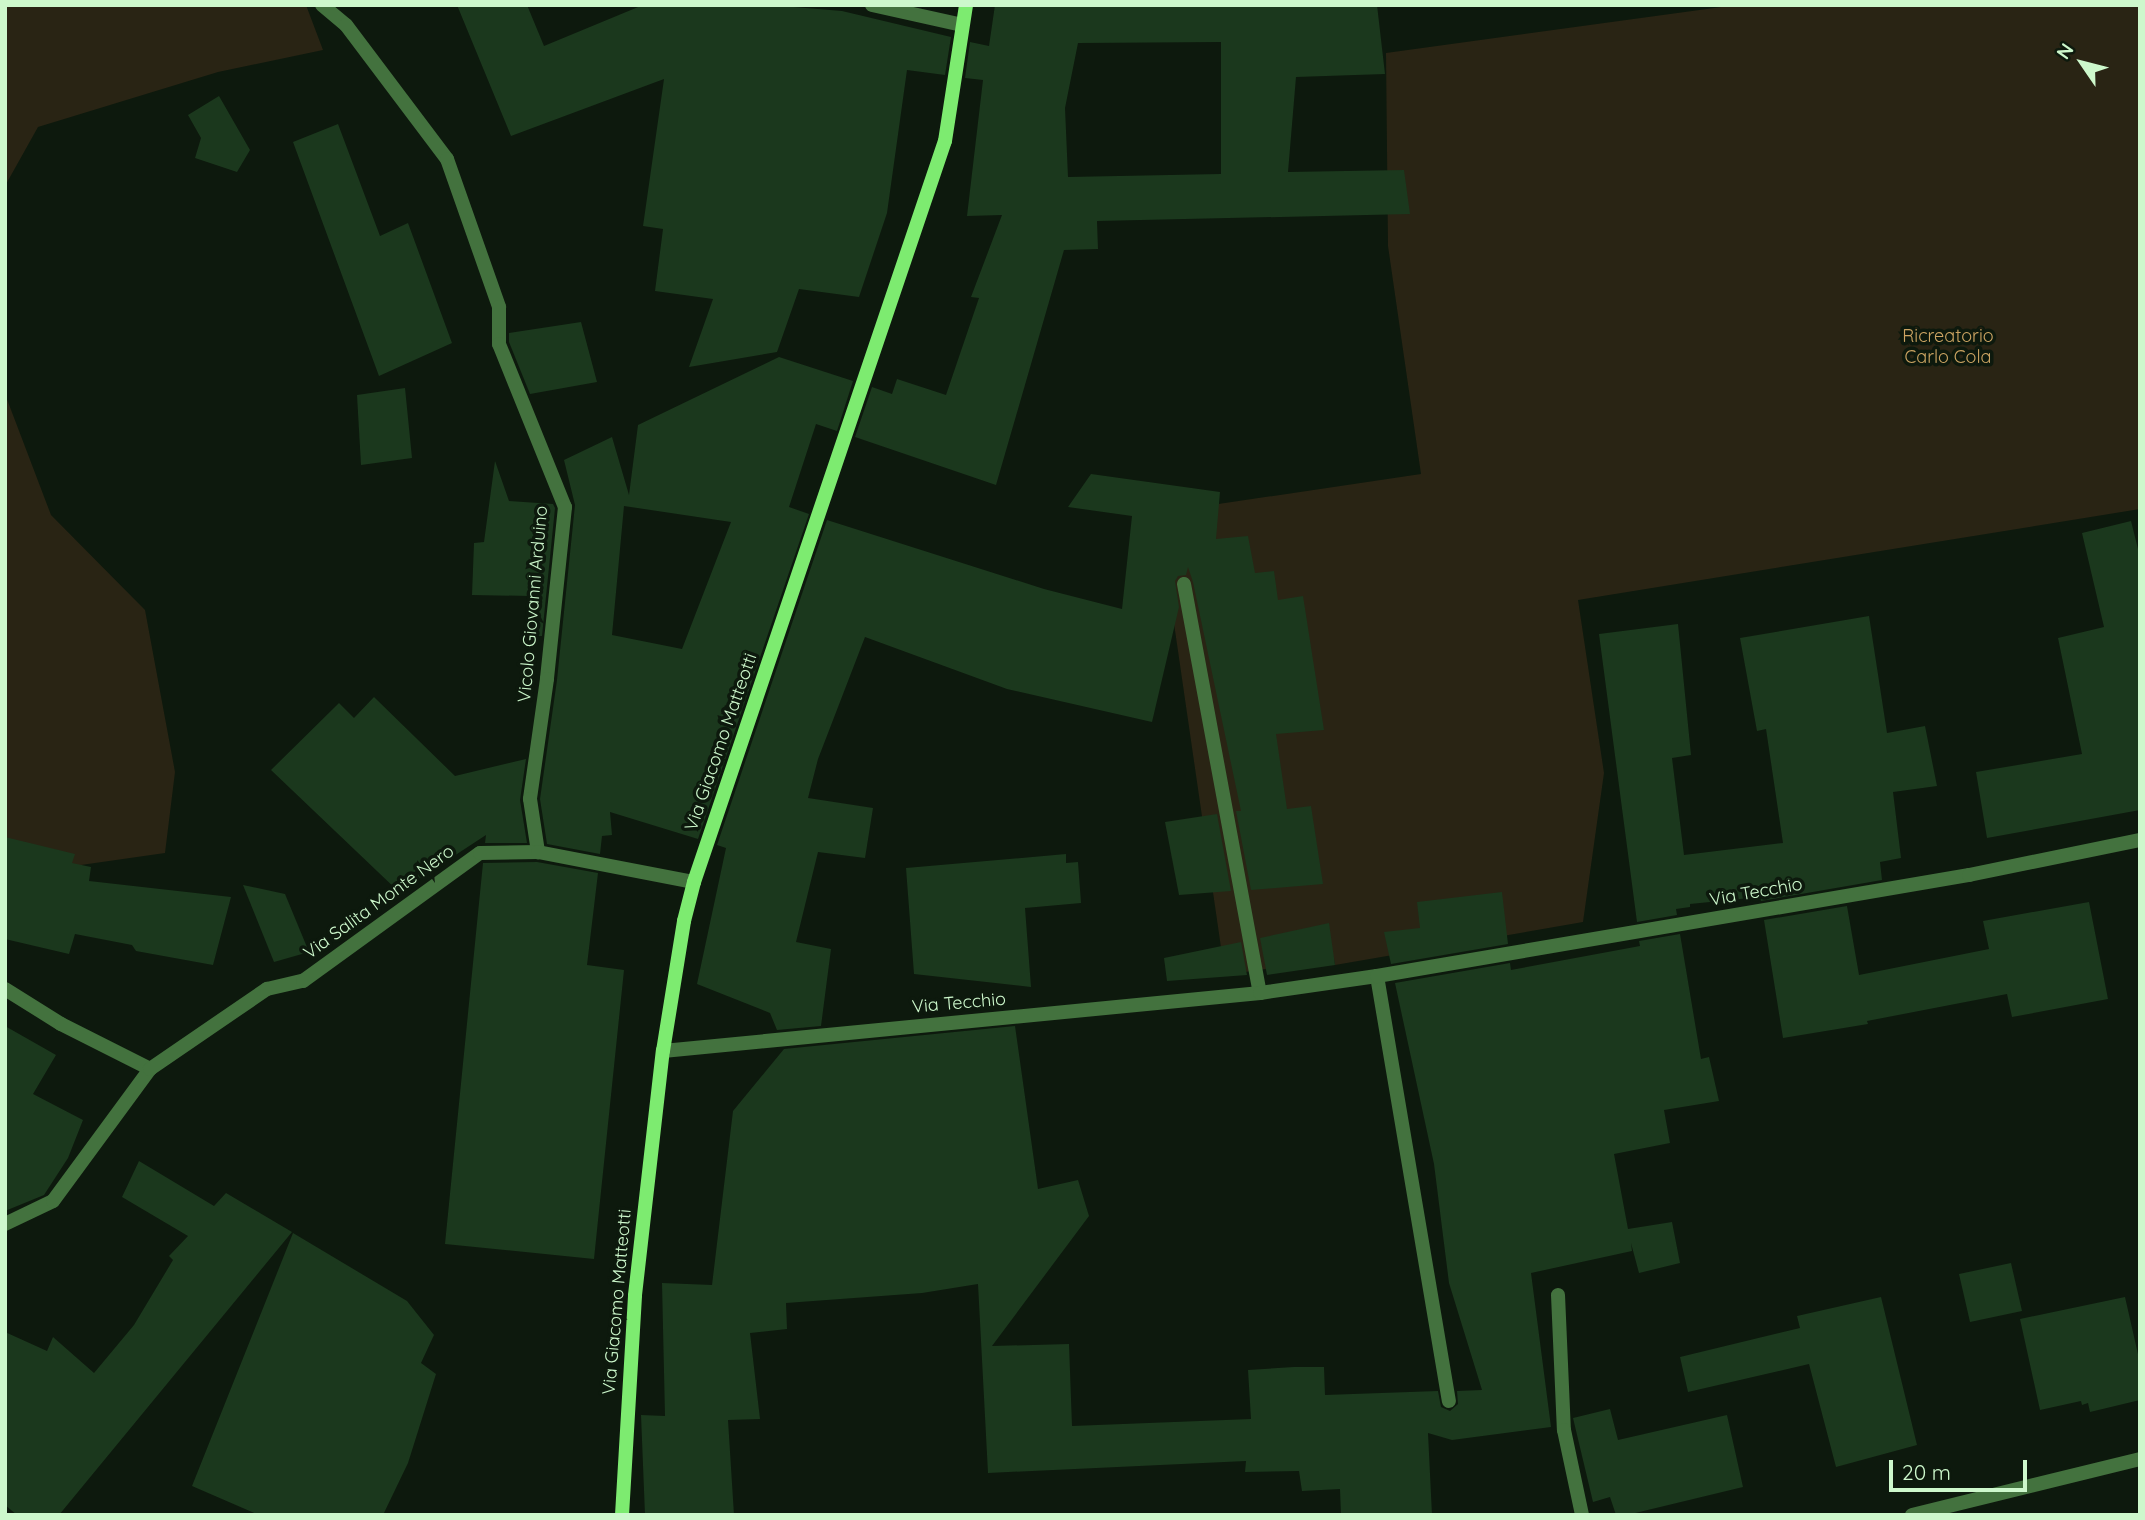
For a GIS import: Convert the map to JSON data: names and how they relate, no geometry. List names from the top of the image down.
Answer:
{
  "streets": {
    "street": [
      "Vicolo Giovanni Arduino",
      "Via Giacomo Matteotti",
      "Via Tecchio",
      "Via Salita Monte Nero"
    ]
  },
  "crossings": [
    ["Vicolo Giovanni Arduino", "Via Salita Monte Nero"],
    ["Via Giacomo Matteotti", "Via Tecchio"],
    ["Via Giacomo Matteotti", "Via Salita Monte Nero"]
  ],
  "parks": ["Ricreatorio Carlo Cola"],
  "scale_bar": "20 m",
  "north": "top left"
}
